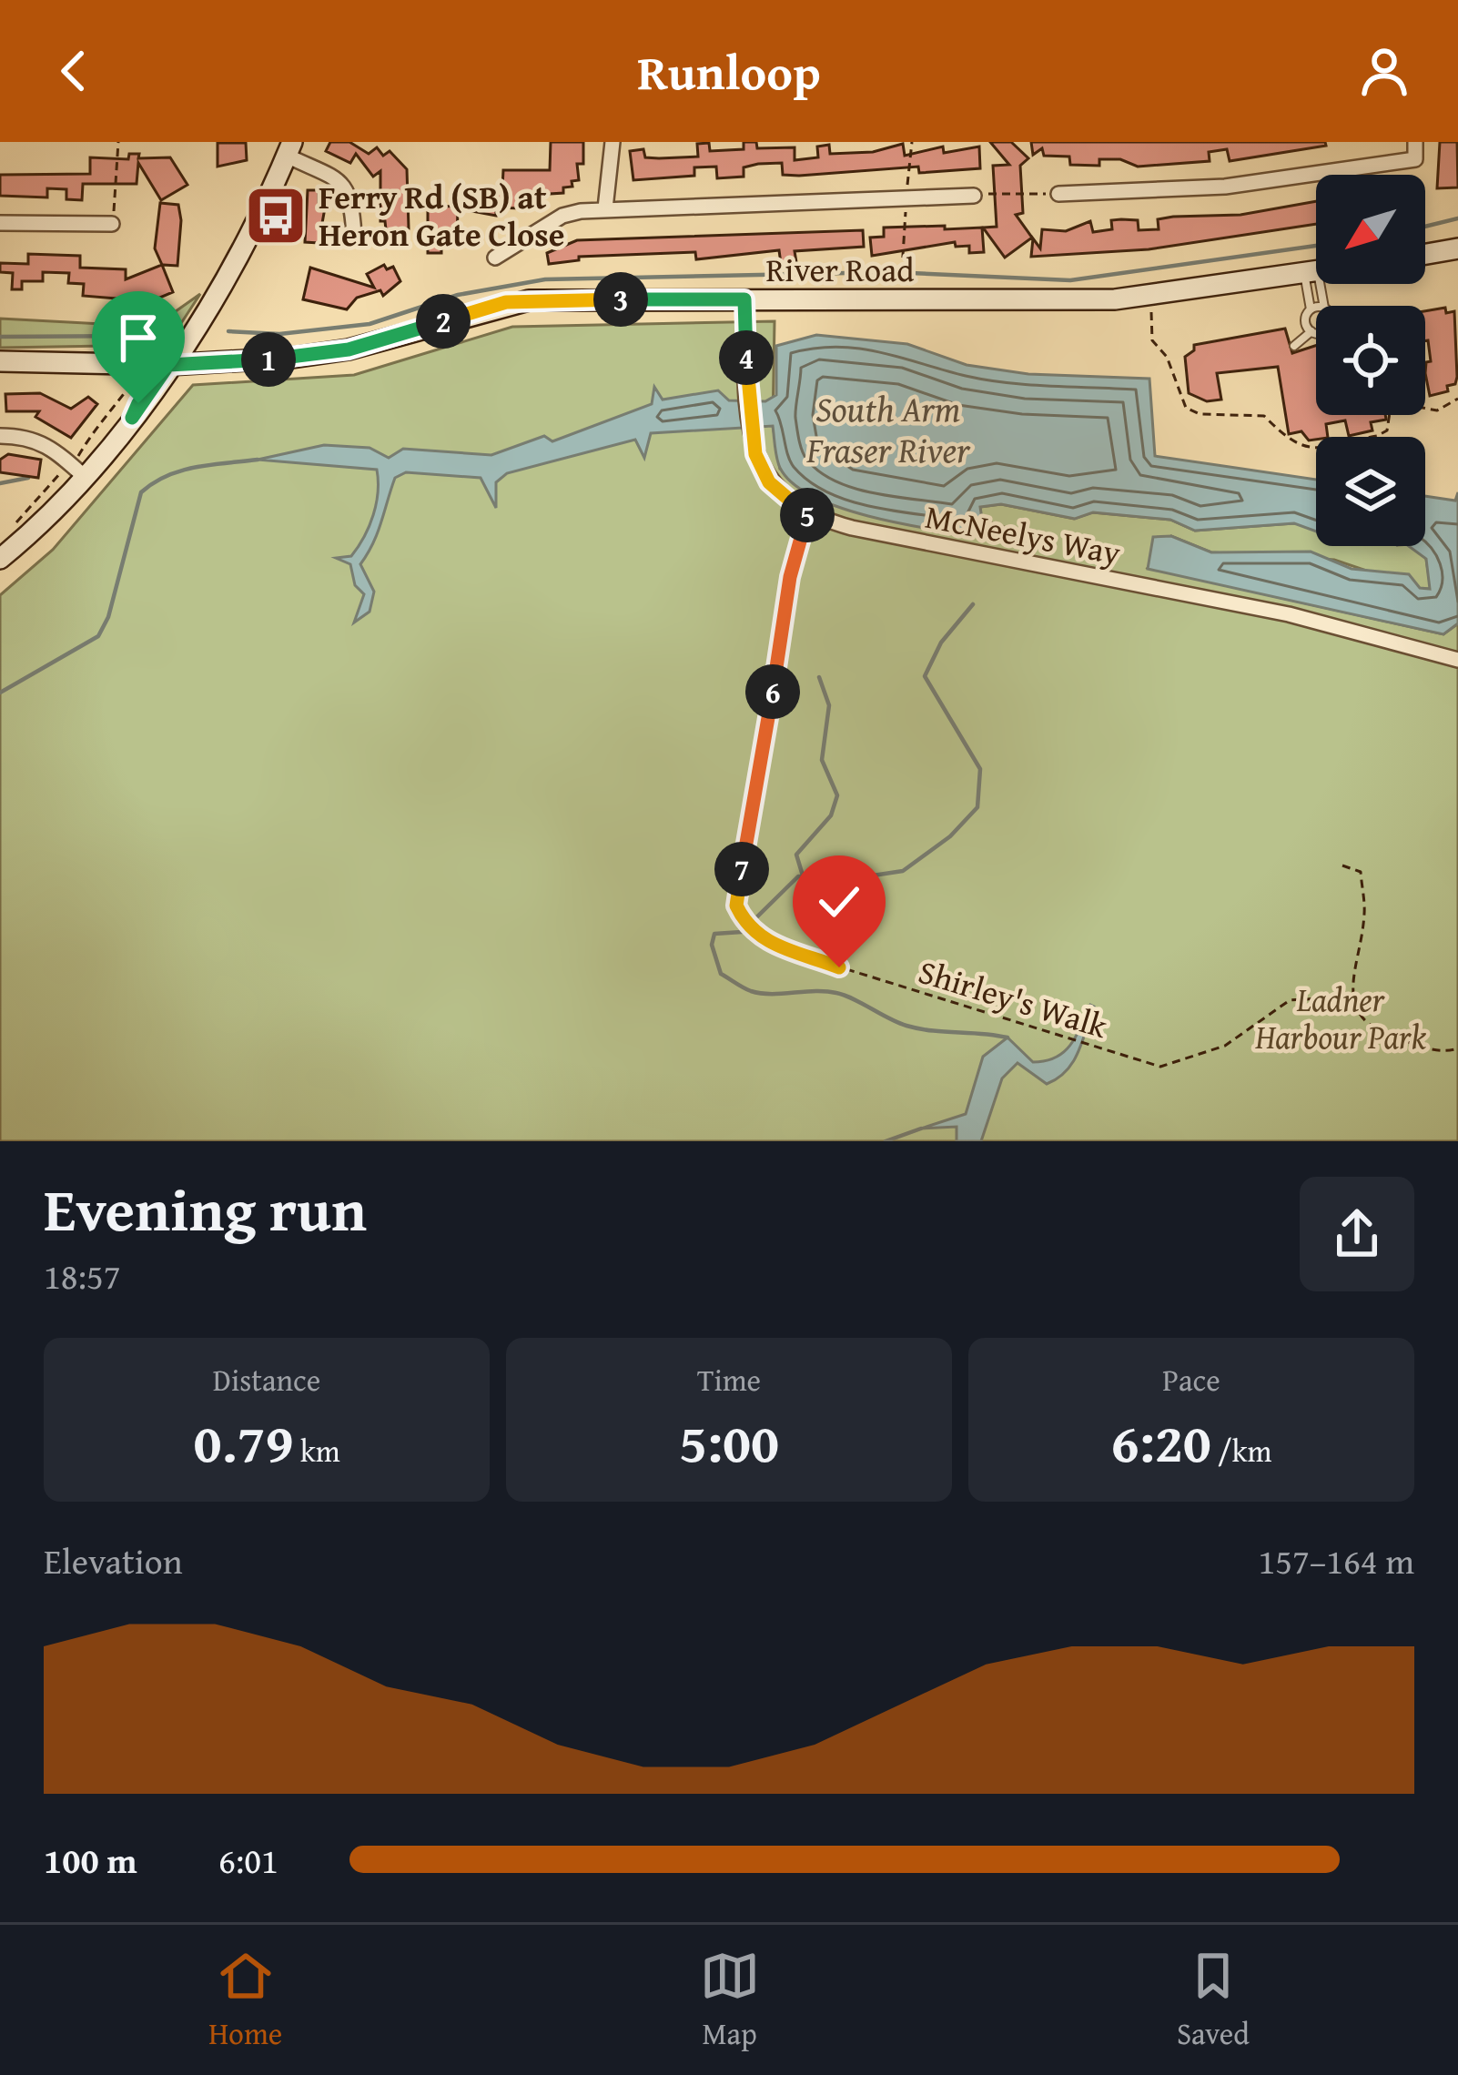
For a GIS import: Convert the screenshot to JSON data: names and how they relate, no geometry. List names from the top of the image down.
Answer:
{
  "streets": {
    "street": ["River Road", "McNeelys Way"],
    "path": ["Shirley's Walk"]
  },
  "crossings": [
    ["River Road", "McNeelys Way"],
    ["McNeelys Way", "Shirley's Walk"]
  ],
  "water": ["South Arm Fraser River"],
  "parks": ["Ladner Harbour Park"],
  "places": {
    "bus stop": ["Ferry Rd (SB) at Heron Gate Close"]
  },
  "north": "bottom left",
  "page": {
    "header": "Runloop",
    "pins": [
      "3",
      "2",
      "4",
      "1",
      "5",
      "6",
      "7"
    ],
    "heading": ["Evening run", "18:57"],
    "stats": [
      ["Distance", "0.79 km"],
      ["Time", "5:00"],
      ["Pace", "6:20 /km"]
    ],
    "chart": ["Elevation", "157–164 m"],
    "list": [
      {
        "name": "100 m",
        "note": "6:01"
      }
    ],
    "tabs": ["Home", "Map", "Saved"]
  }
}
